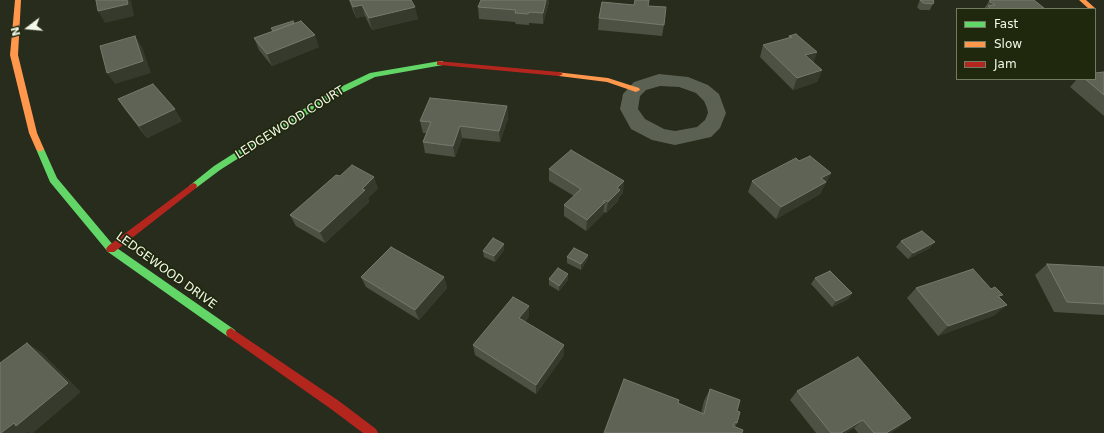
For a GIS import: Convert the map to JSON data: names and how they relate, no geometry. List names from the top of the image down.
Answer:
{
  "streets": {
    "street": ["LEDGEWOOD COURT", "LEDGEWOOD DRIVE"]
  },
  "crossings": [
    ["LEDGEWOOD COURT", "LEDGEWOOD DRIVE"]
  ],
  "legend": ["Fast", "Slow", "Jam"],
  "north": "left"
}
